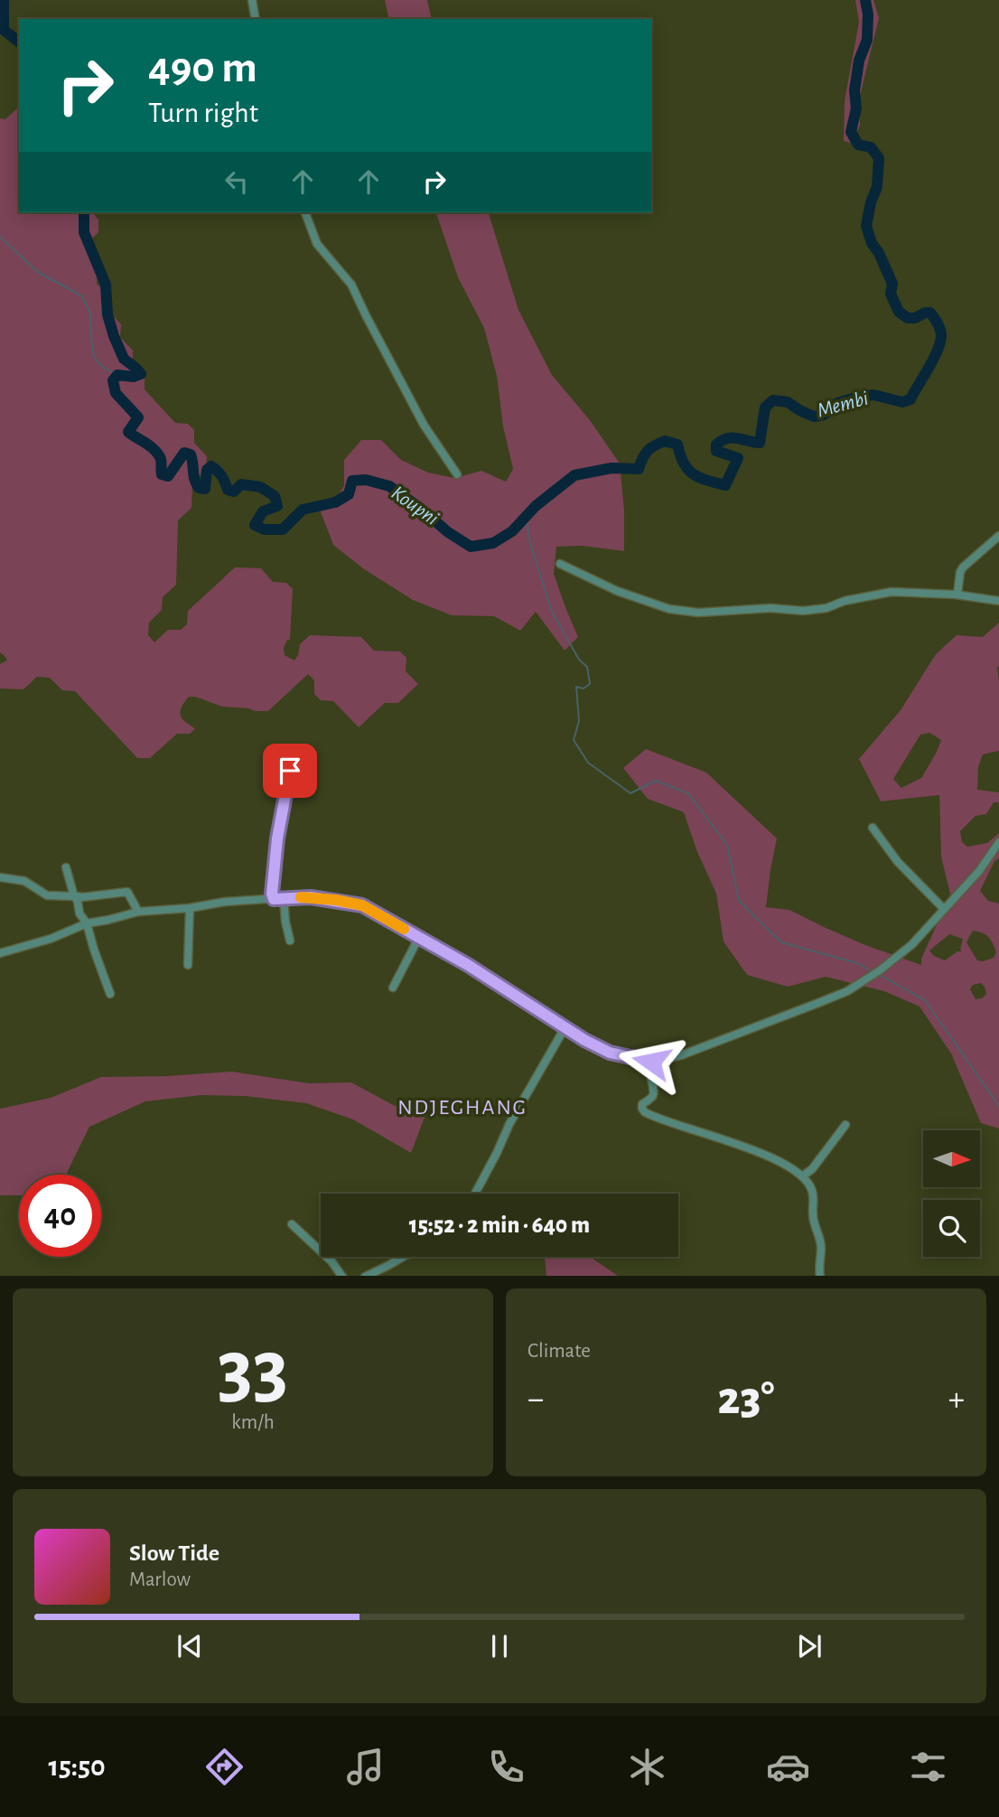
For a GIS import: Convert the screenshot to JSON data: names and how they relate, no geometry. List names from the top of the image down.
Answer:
{
  "districts": ["NDJEGHANG"],
  "water": ["Membi", "Koupni"],
  "north": "right",
  "page": {
    "turn": ["490 m", "Turn right"],
    "limit": "40",
    "trip": "15:52 · 2 min · 640 m",
    "tile": [
      ["33", "km/h"],
      "Climate"
    ],
    "heat": ["−", "23°", "+"],
    "song": ["Slow Tide", "Marlow"],
    "tabs": "15:50"
  }
}
